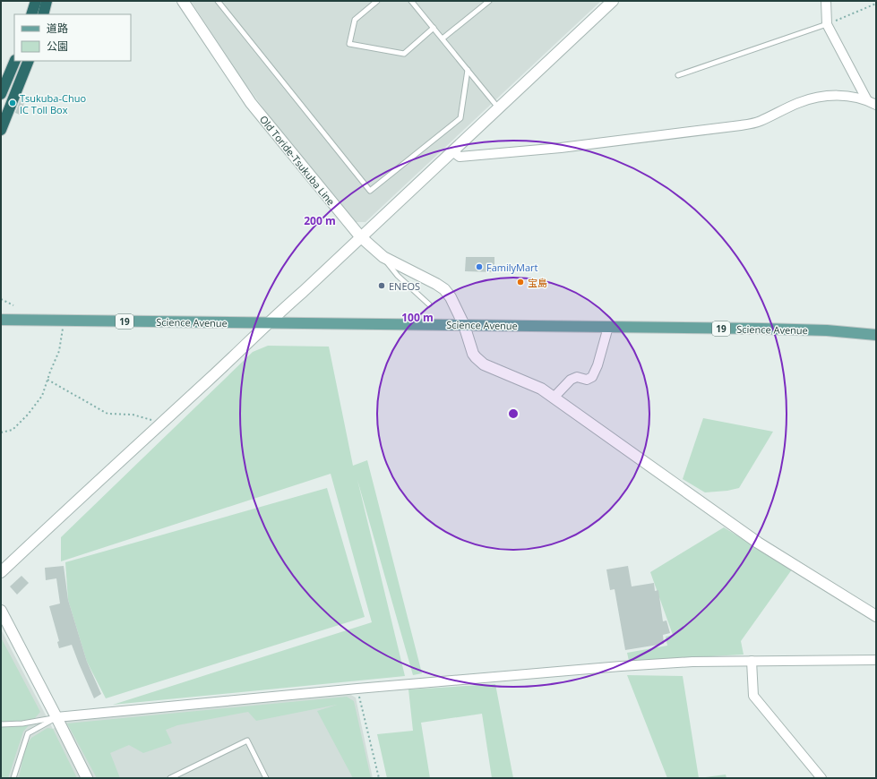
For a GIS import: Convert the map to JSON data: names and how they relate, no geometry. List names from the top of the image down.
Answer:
{
  "streets": {
    "main road": ["19", "Science Avenue"],
    "street": ["Old Toride-Tsukuba Line"]
  },
  "crossings": [
    ["Old Toride-Tsukuba Line", "Science Avenue"]
  ],
  "places": [
    "Tsukuba-Chuo IC Toll Box",
    "FamilyMart",
    "宝島",
    "ENEOS"
  ],
  "legend": ["道路", "公園"],
  "rings": ["200 m", "100 m"]
}
